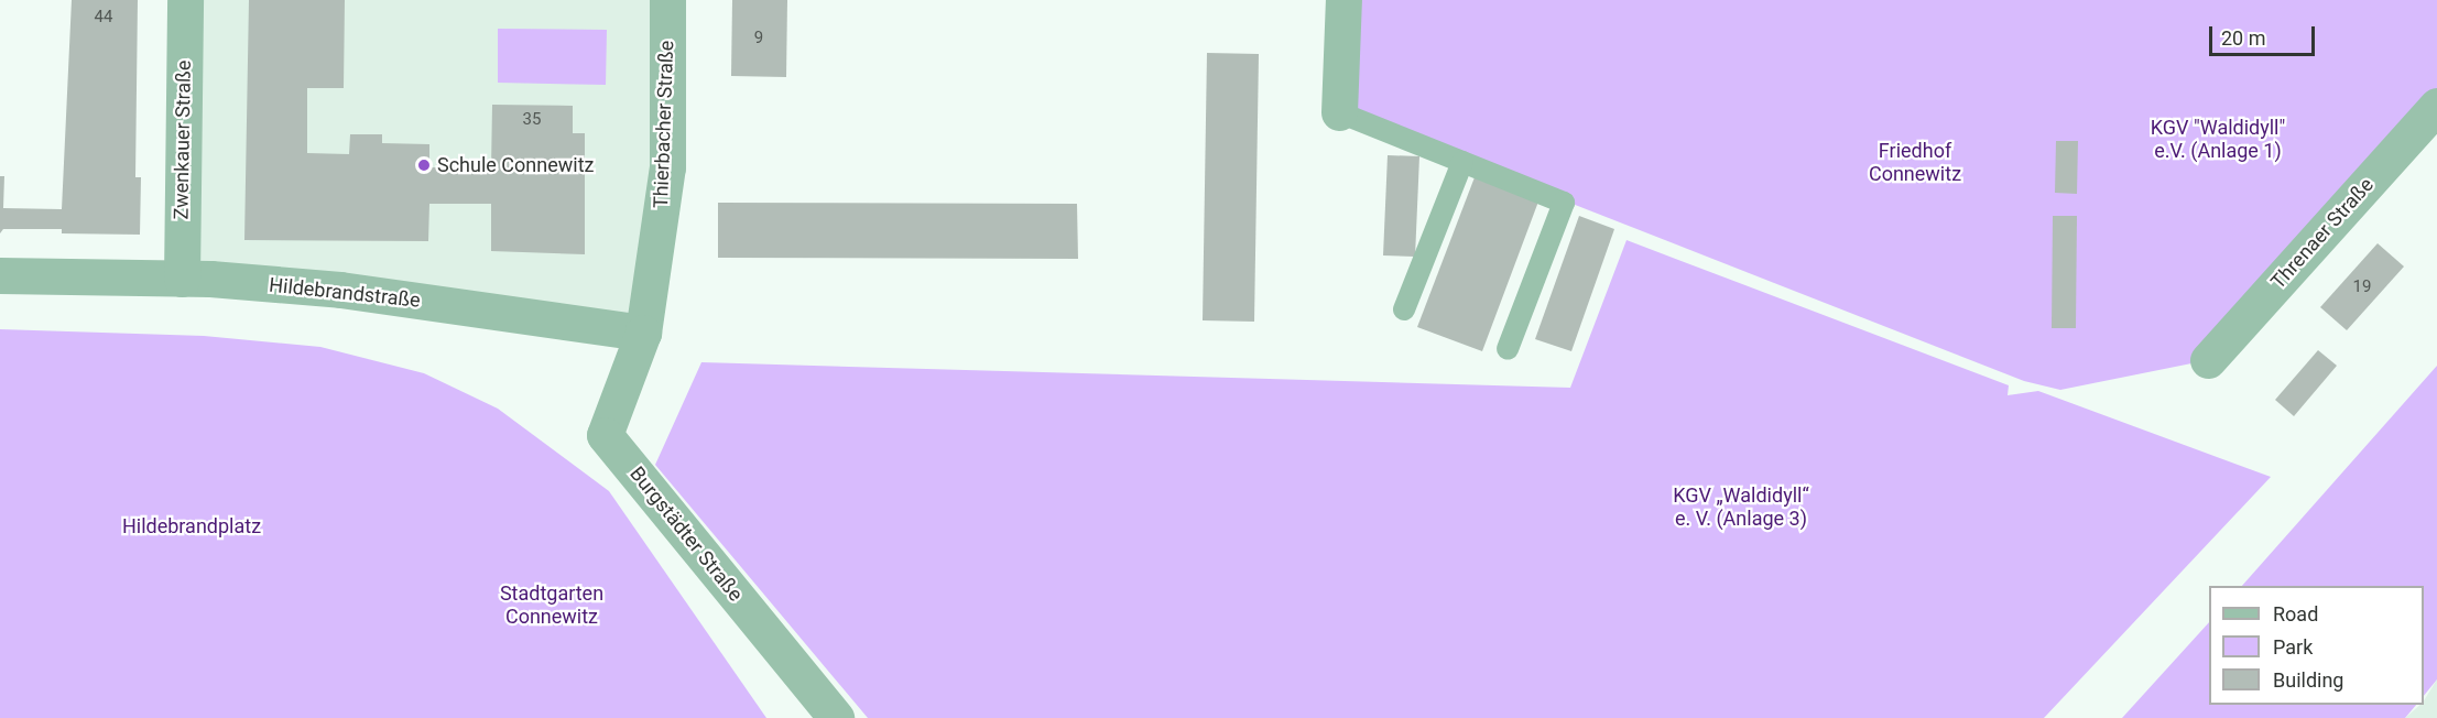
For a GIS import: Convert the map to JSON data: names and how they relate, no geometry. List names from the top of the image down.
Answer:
{
  "streets": {
    "street": [
      "Thierbacher Straße",
      "Zwenkauer Straße",
      "Threnaer Straße",
      "Hildebrandstraße",
      "Burgstädter Straße"
    ]
  },
  "crossings": [
    ["Thierbacher Straße", "Hildebrandstraße"],
    ["Thierbacher Straße", "Burgstädter Straße"],
    ["Zwenkauer Straße", "Hildebrandstraße"],
    ["Hildebrandstraße", "Burgstädter Straße"]
  ],
  "parks": [
    "KGV \"Waldidyll\" e.V. (Anlage 1)",
    "Friedhof Connewitz",
    "KGV „Waldidyll“ e. V. (Anlage 3)",
    "Hildebrandplatz",
    "Stadtgarten Connewitz"
  ],
  "places": ["Schule Connewitz"],
  "house_numbers": [
    "44",
    "9",
    "35",
    "19"
  ],
  "legend": ["Road", "Park", "Building"],
  "scale_bar": "20 m"
}
